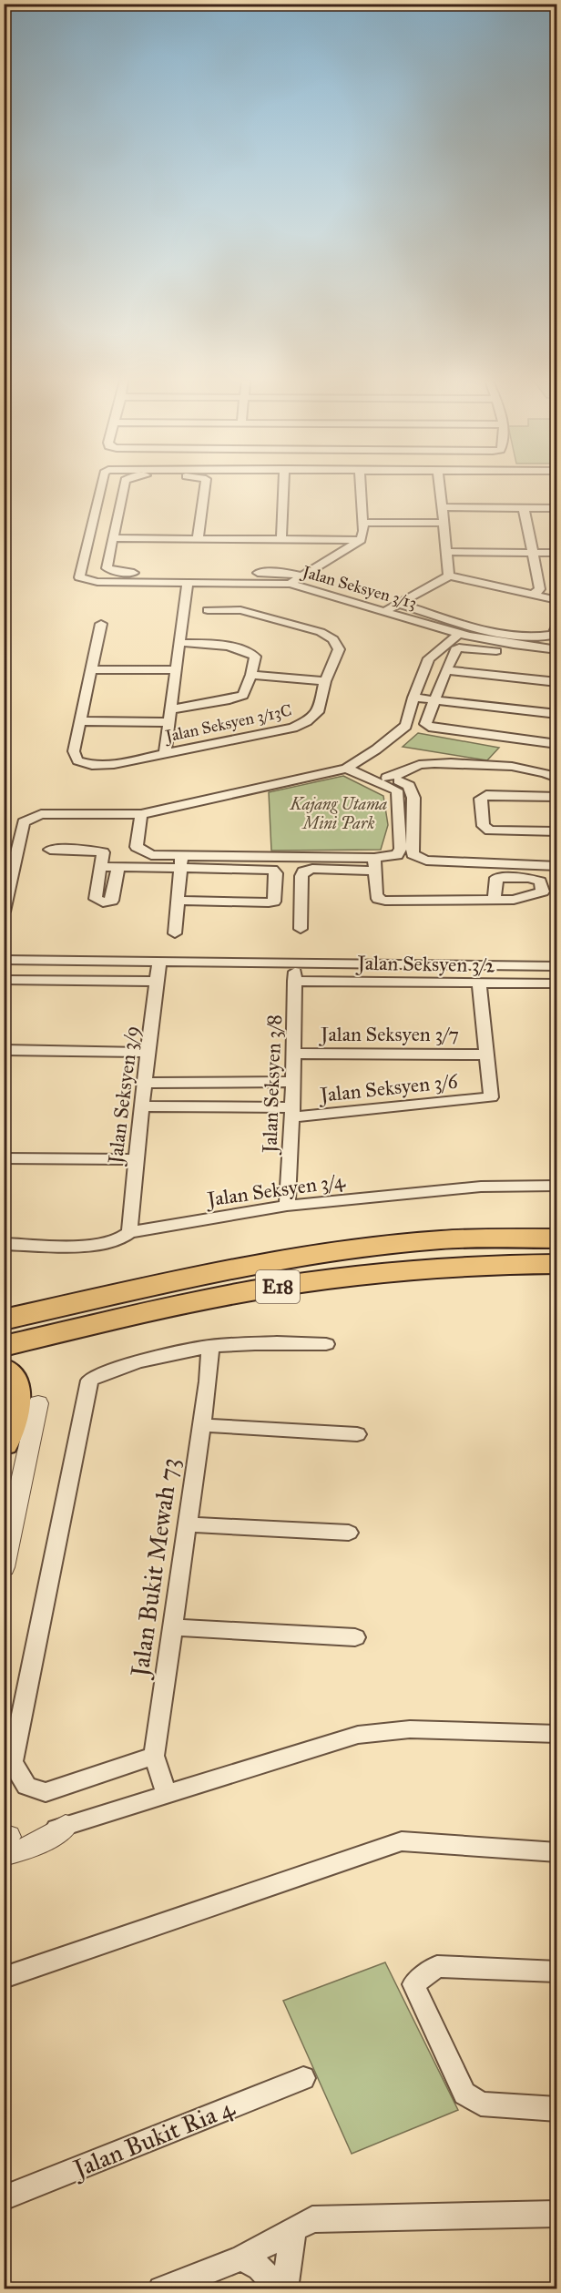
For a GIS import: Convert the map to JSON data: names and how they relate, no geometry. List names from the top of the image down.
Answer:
{
  "streets": {
    "highway": ["E18"],
    "street": [
      "Jalan Seksyen 3/13",
      "Jalan Seksyen 3/13C",
      "Jalan Seksyen 3/2",
      "Jalan Seksyen 3/7",
      "Jalan Seksyen 3/8",
      "Jalan Seksyen 3/6",
      "Jalan Seksyen 3/9",
      "Jalan Seksyen 3/4",
      "Jalan Bukit Mewah 73",
      "Jalan Bukit Ria 4"
    ]
  },
  "crossings": [
    ["Jalan Seksyen 3/2", "Jalan Seksyen 3/8"],
    ["Jalan Seksyen 3/7", "Jalan Seksyen 3/8"],
    ["Jalan Seksyen 3/7", "Jalan Seksyen 3/6"],
    ["Jalan Seksyen 3/8", "Jalan Seksyen 3/6"],
    ["Jalan Seksyen 3/8", "Jalan Seksyen 3/4"],
    ["Jalan Seksyen 3/6", "Jalan Seksyen 3/9"],
    ["Jalan Seksyen 3/9", "Jalan Seksyen 3/4"]
  ],
  "parks": ["Kajang Utama Mini Park"]
}
